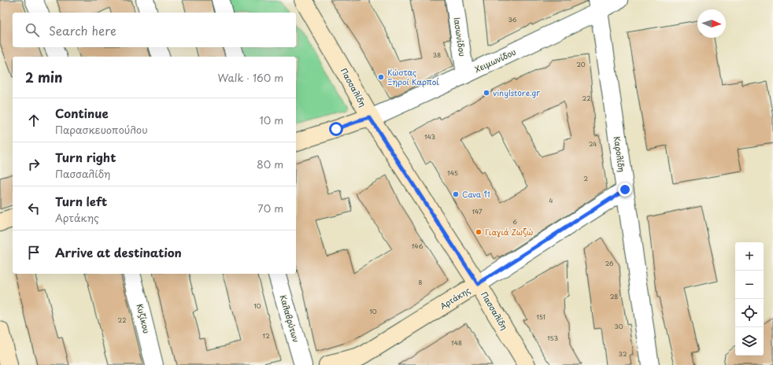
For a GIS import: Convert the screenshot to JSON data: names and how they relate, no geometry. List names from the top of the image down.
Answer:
{
  "streets": {
    "main road": ["Πασσαλίδη", "Αρτάκης"],
    "street": [
      "Ιασωνίδου",
      "Χειμωνίδου",
      "Καρολίδη",
      "Κυζίκου",
      "Καλαβρύτων"
    ]
  },
  "crossings": [
    ["Ιασωνίδου", "Χειμωνίδου"],
    ["Χειμωνίδου", "Πασσαλίδη"],
    ["Χειμωνίδου", "Καρολίδη"],
    ["Πασσαλίδη", "Αρτάκης"],
    ["Καρολίδη", "Αρτάκης"]
  ],
  "places": [
    "Κώστας Ξηροί Καρποί",
    "vinylstore.gr",
    "Cava 11",
    "Γιαγιά Ζωζώ"
  ],
  "house_numbers": [
    "36",
    "38",
    "20",
    "22",
    "143",
    "24",
    "145",
    "2",
    "4",
    "147",
    "6",
    "146",
    "26",
    "8",
    "28",
    "10",
    "10",
    "151",
    "22",
    "30",
    "12",
    "153",
    "148",
    "32"
  ],
  "north": "right",
  "page": {
    "search": "Search here",
    "heading": ["2 min", "Walk · 160 m"],
    "list": [
      ["Continue", "Παρασκευοπούλου", "10 m"],
      ["Turn right", "Πασσαλίδη", "80 m"],
      ["Turn left", "Αρτάκης", "70 m"],
      "Arrive at destination"
    ],
    "map_buttons": ["+", "−"]
  }
}
